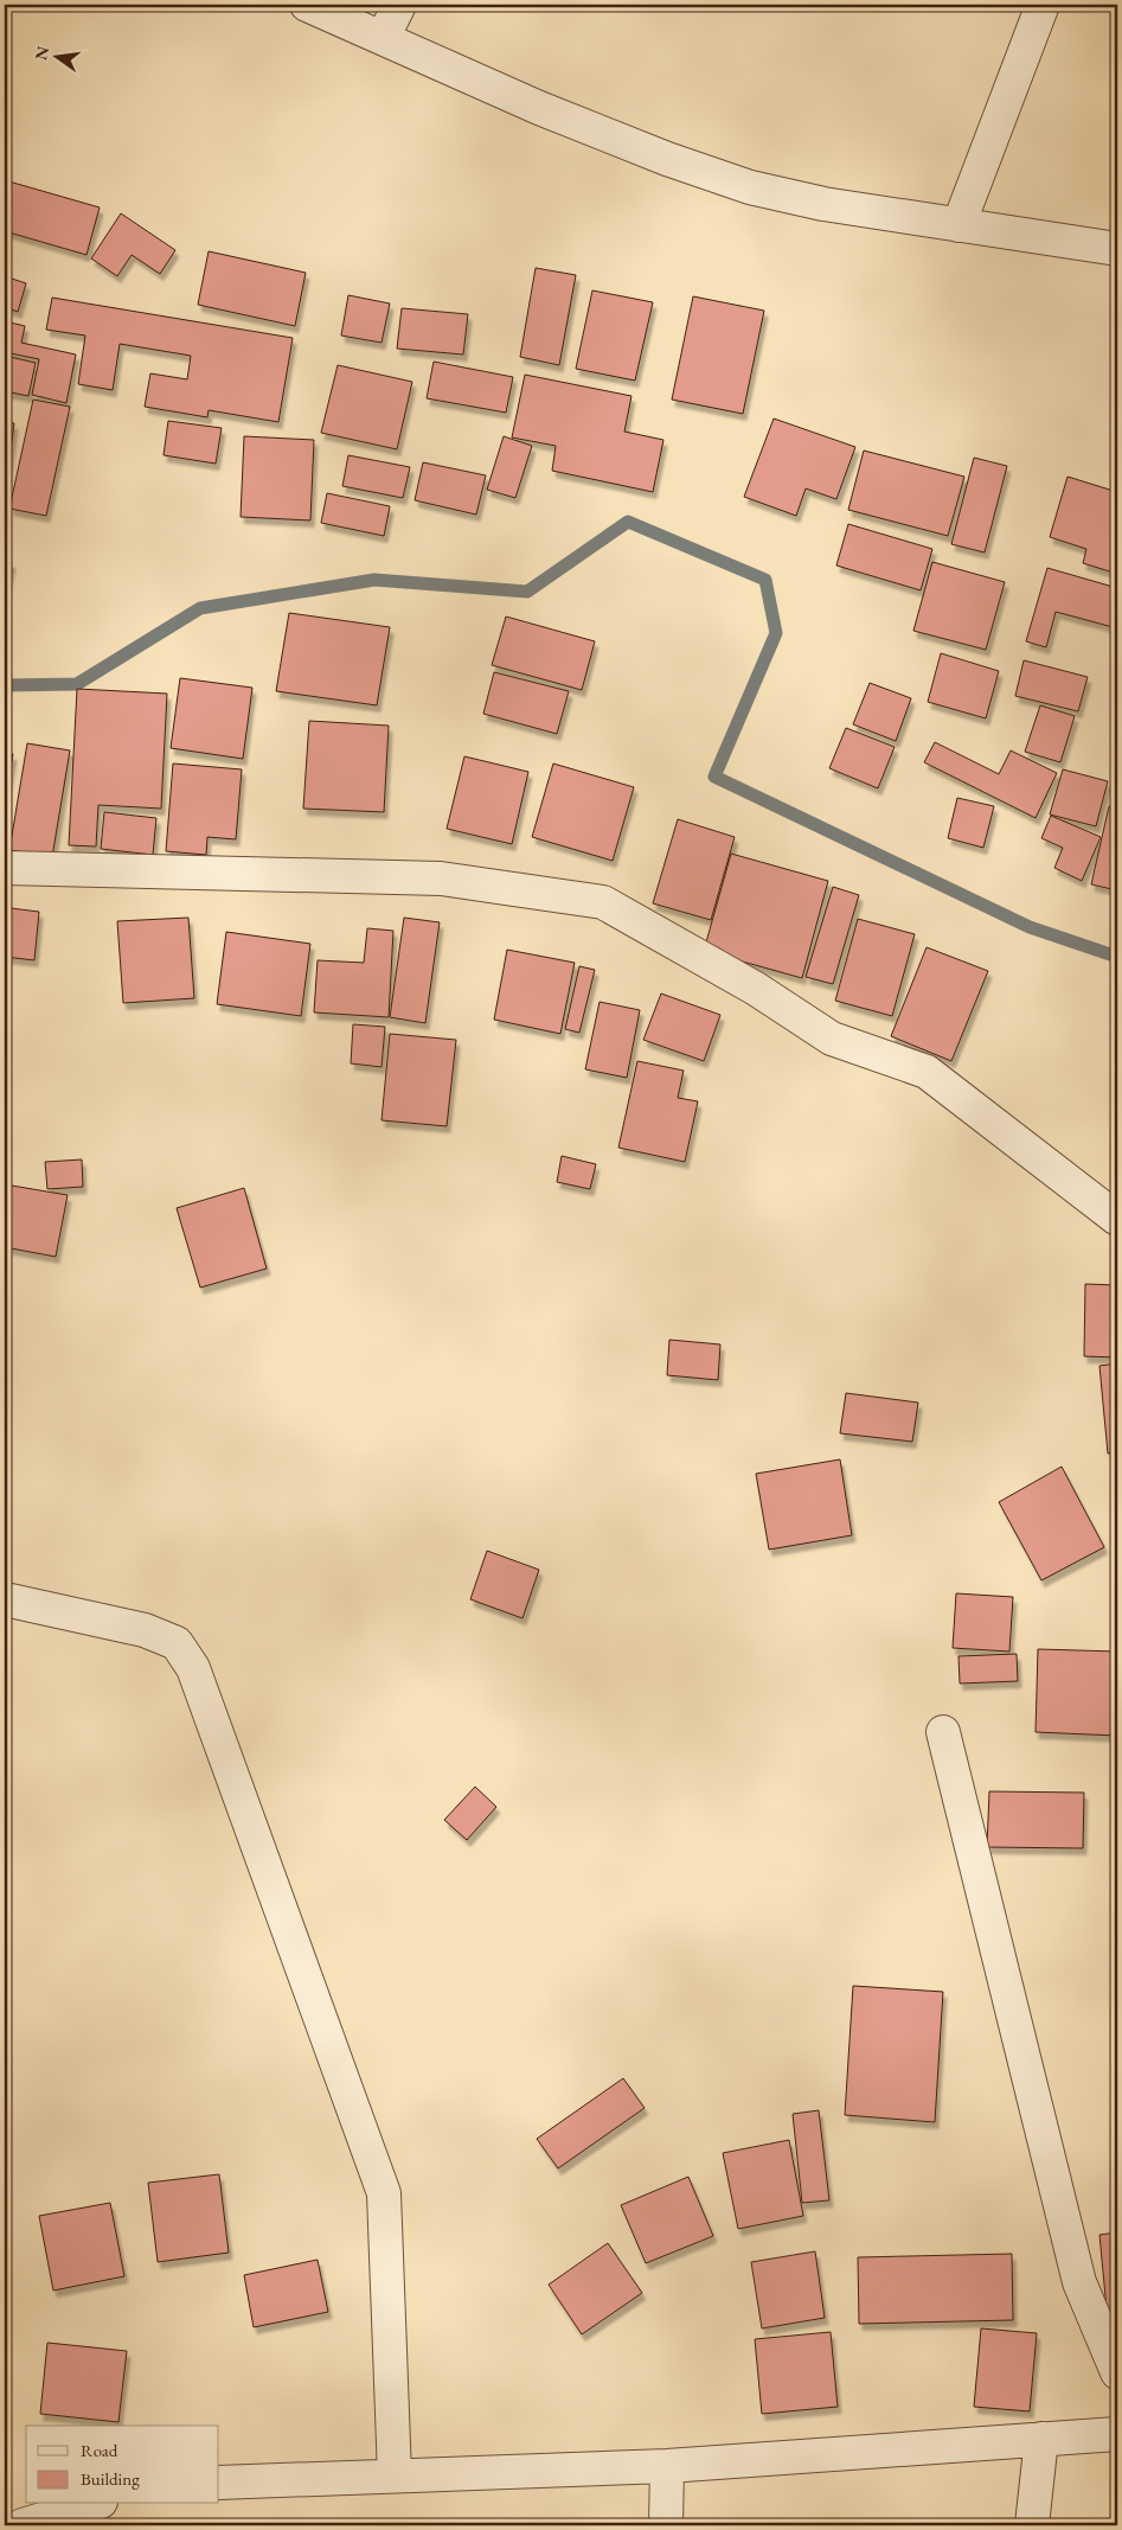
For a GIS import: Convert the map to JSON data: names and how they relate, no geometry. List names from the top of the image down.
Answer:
{
  "legend": ["Road", "Building"],
  "north": "left"
}
